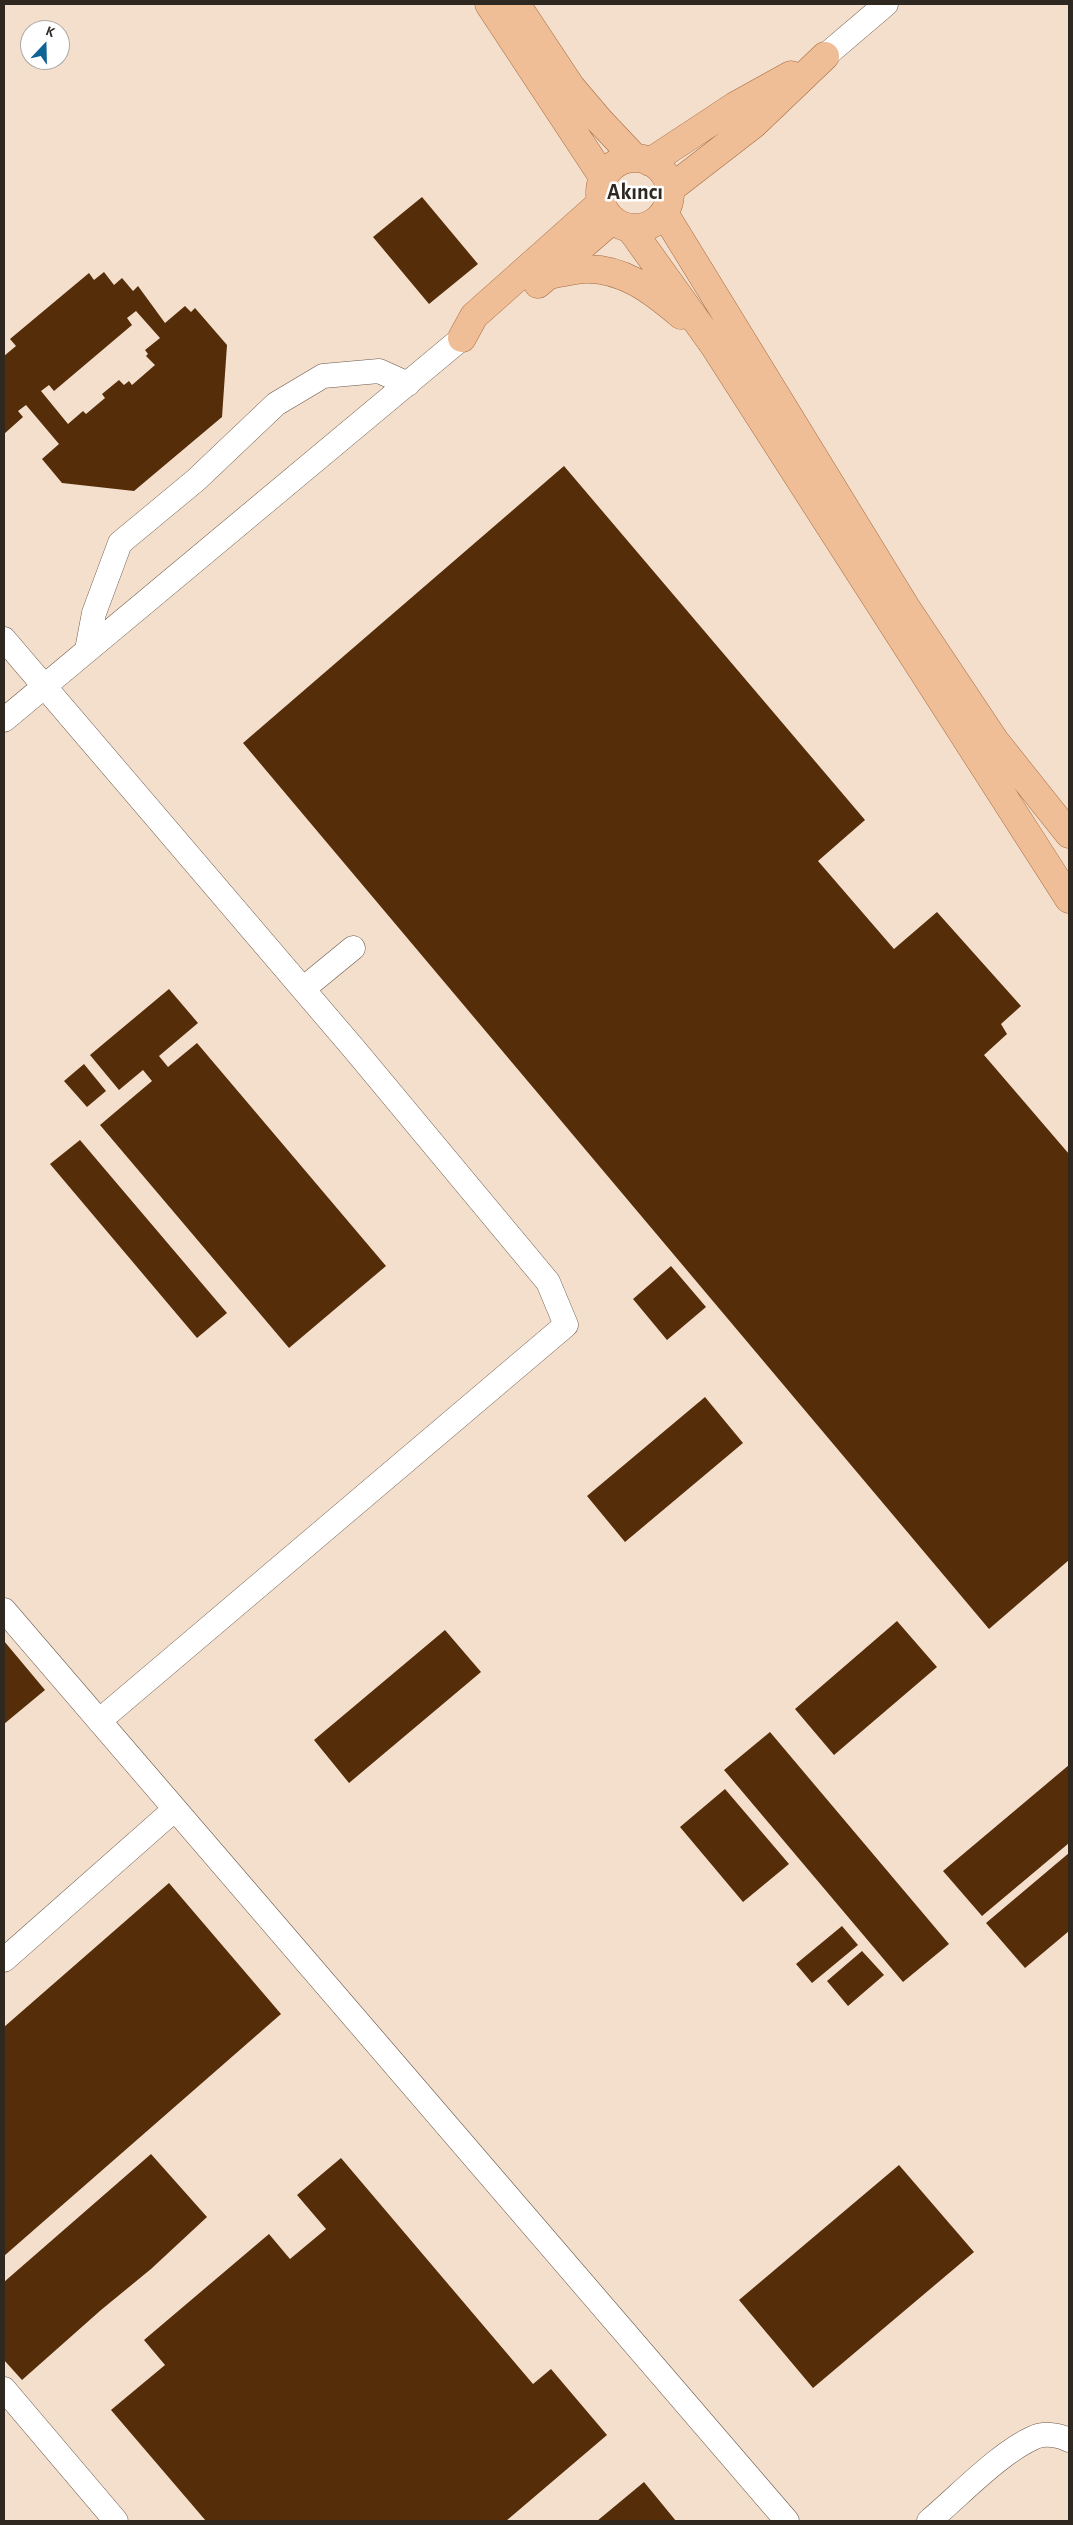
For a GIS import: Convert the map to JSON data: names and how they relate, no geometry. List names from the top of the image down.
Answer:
{
  "districts": ["Akıncı"],
  "north": "top"
}
